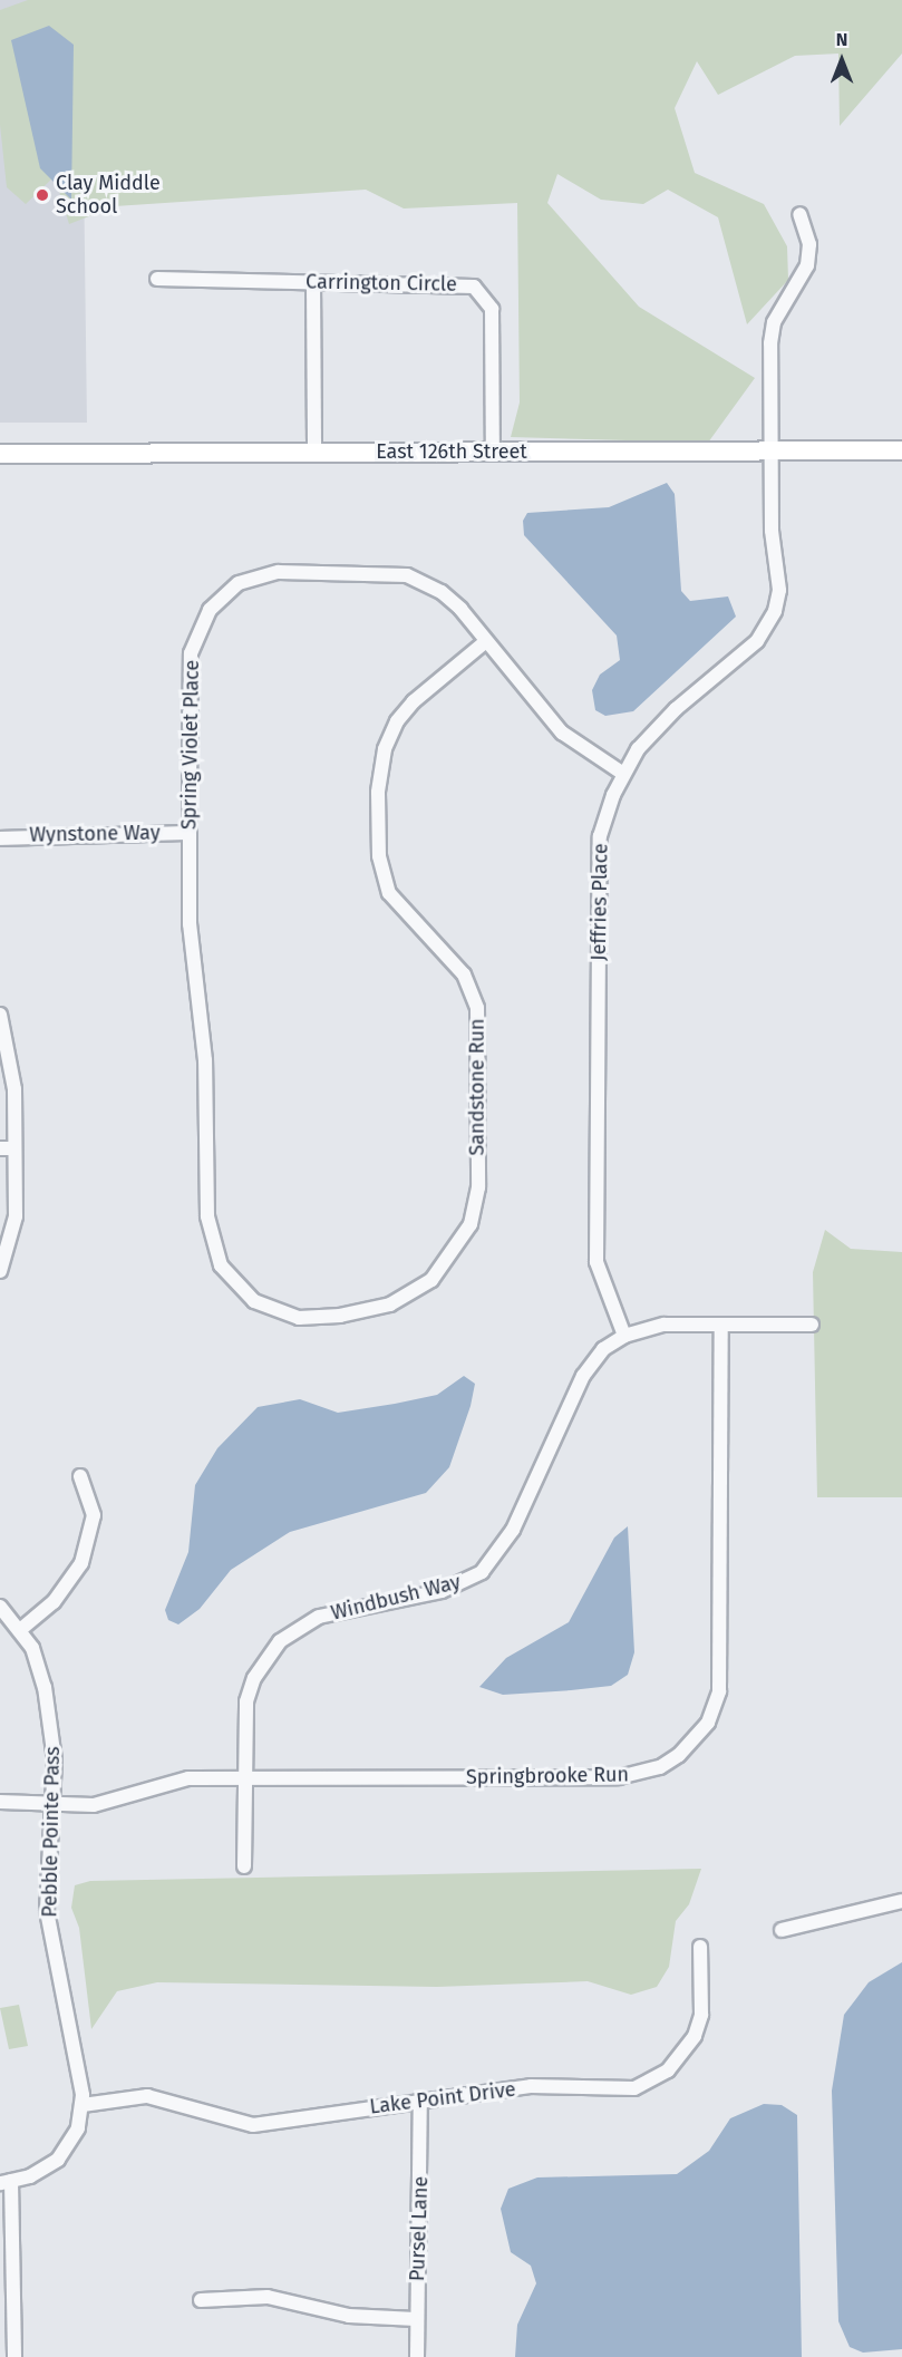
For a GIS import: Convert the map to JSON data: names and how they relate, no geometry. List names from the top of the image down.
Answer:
{
  "streets": {
    "street": [
      "Carrington Circle",
      "East 126th Street",
      "Spring Violet Place",
      "Wynstone Way",
      "Jeffries Place",
      "Sandstone Run",
      "Windbush Way",
      "Springbrooke Run",
      "Pebble Pointe Pass",
      "Lake Point Drive",
      "Pursel Lane"
    ]
  },
  "crossings": [
    ["Carrington Circle", "East 126th Street"],
    ["East 126th Street", "Jeffries Place"],
    ["Spring Violet Place", "Wynstone Way"],
    ["Spring Violet Place", "Jeffries Place"],
    ["Spring Violet Place", "Sandstone Run"],
    ["Jeffries Place", "Windbush Way"],
    ["Windbush Way", "Springbrooke Run"],
    ["Springbrooke Run", "Pebble Pointe Pass"],
    ["Pebble Pointe Pass", "Lake Point Drive"],
    ["Lake Point Drive", "Pursel Lane"]
  ],
  "places": ["Clay Middle School"],
  "north": "top"
}
